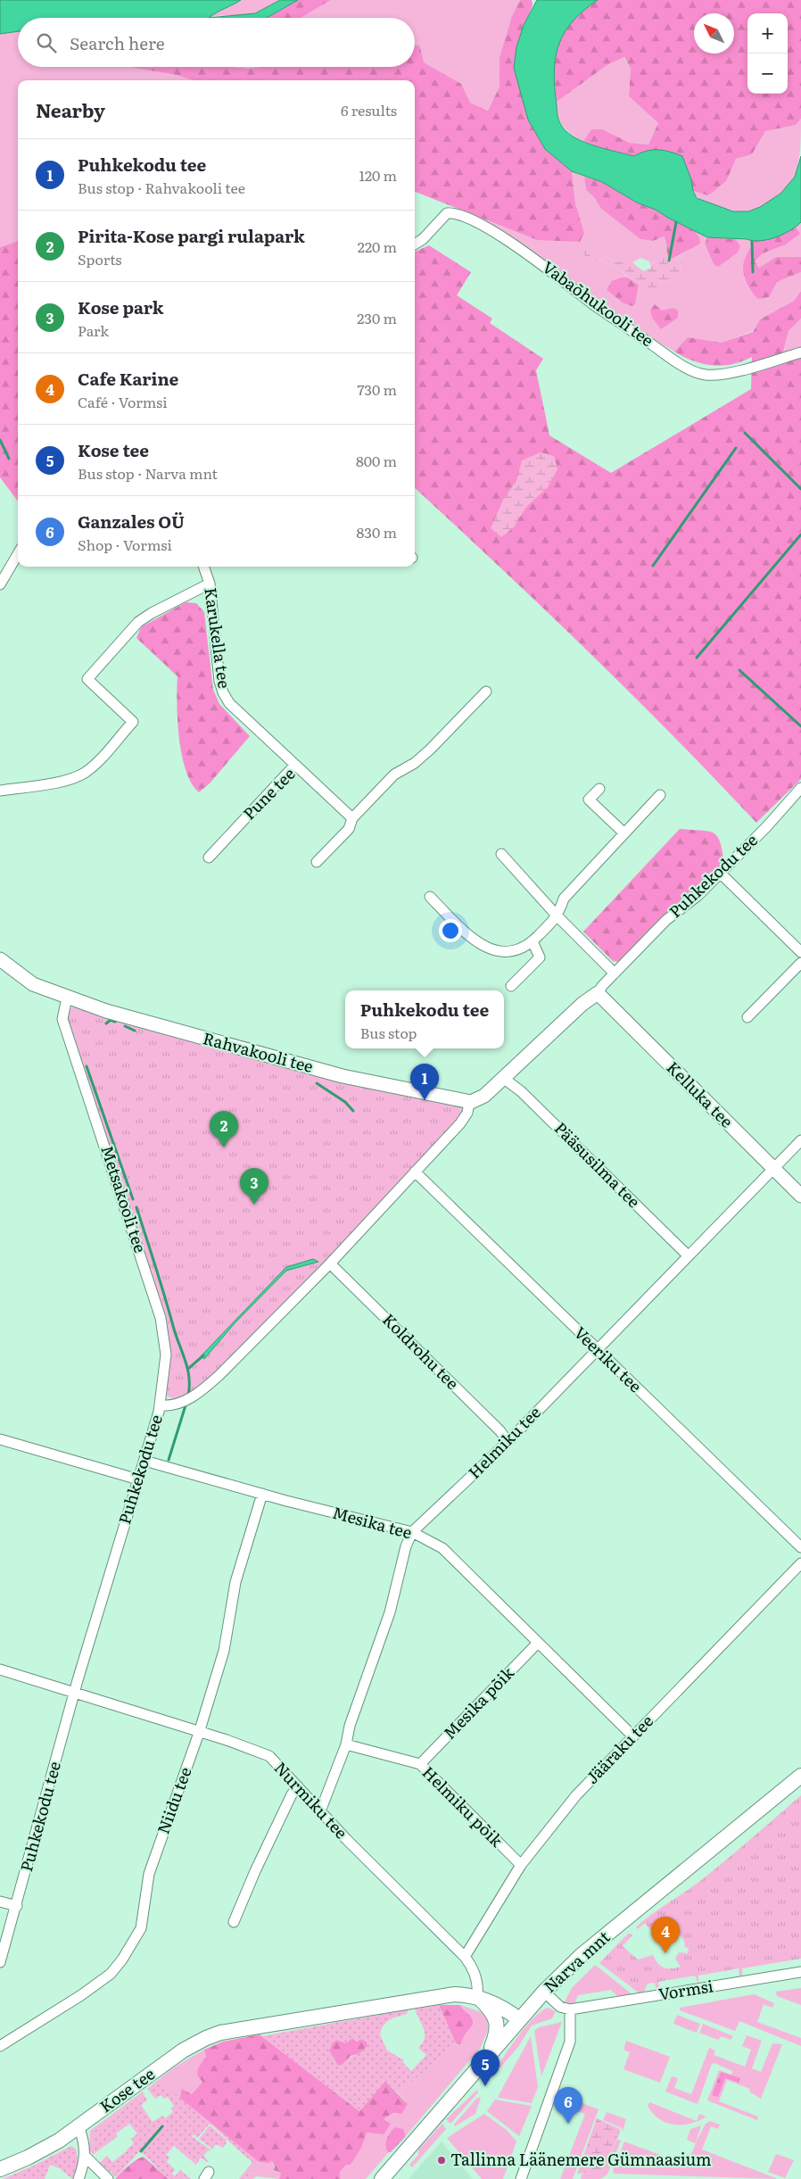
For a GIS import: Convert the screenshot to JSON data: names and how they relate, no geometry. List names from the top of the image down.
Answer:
{
  "streets": {
    "main road": ["Narva mnt", "Kose tee"],
    "street": [
      "Vabaõhukooli tee",
      "Karukella tee",
      "Pune tee",
      "Puhkekodu tee",
      "Rahvakooli tee",
      "Kelluka tee",
      "Pääsusilma tee",
      "Metsakooli tee",
      "Koldrohu tee",
      "Veeriku tee",
      "Helmiku tee",
      "Mesika tee",
      "Mesika põik",
      "Jääraku tee",
      "Niidu tee",
      "Nurmiku tee",
      "Helmiku põik",
      "Vormsi"
    ]
  },
  "crossings": [
    ["Karukella tee", "Pune tee"],
    ["Puhkekodu tee", "Rahvakooli tee"],
    ["Puhkekodu tee", "Kelluka tee"],
    ["Puhkekodu tee", "Pääsusilma tee"],
    ["Puhkekodu tee", "Metsakooli tee"],
    ["Puhkekodu tee", "Koldrohu tee"],
    ["Puhkekodu tee", "Veeriku tee"],
    ["Puhkekodu tee", "Mesika tee"],
    ["Puhkekodu tee", "Nurmiku tee"],
    ["Rahvakooli tee", "Metsakooli tee"],
    ["Kelluka tee", "Helmiku tee"],
    ["Pääsusilma tee", "Helmiku tee"],
    ["Koldrohu tee", "Helmiku tee"],
    ["Veeriku tee", "Helmiku tee"],
    ["Helmiku tee", "Mesika tee"],
    ["Helmiku tee", "Nurmiku tee"],
    ["Helmiku tee", "Helmiku põik"],
    ["Mesika tee", "Mesika põik"],
    ["Mesika tee", "Jääraku tee"],
    ["Mesika tee", "Niidu tee"],
    ["Mesika põik", "Helmiku põik"],
    ["Jääraku tee", "Nurmiku tee"],
    ["Jääraku tee", "Helmiku põik"],
    ["Niidu tee", "Nurmiku tee"],
    ["Nurmiku tee", "Kose tee"],
    ["Narva mnt", "Kose tee"]
  ],
  "places": ["Tallinna Läänemere Gümnaasium"],
  "north": "top left",
  "page": {
    "map_buttons": ["+", "−"],
    "search": "Search here",
    "heading": ["Nearby", "6 results"],
    "list": [
      {
        "mark": "1",
        "name": "Puhkekodu tee",
        "note": "Bus stop · Rahvakooli tee",
        "value": "120 m"
      },
      {
        "mark": "2",
        "name": "Pirita-Kose pargi rulapark",
        "note": "Sports",
        "value": "220 m"
      },
      {
        "mark": "3",
        "name": "Kose park",
        "note": "Park",
        "value": "230 m"
      },
      {
        "mark": "4",
        "name": "Cafe Karine",
        "note": "Café · Vormsi",
        "value": "730 m"
      },
      {
        "mark": "5",
        "name": "Kose tee",
        "note": "Bus stop · Narva mnt",
        "value": "800 m"
      },
      {
        "mark": "6",
        "name": "Ganzales OÜ",
        "note": "Shop · Vormsi",
        "value": "830 m"
      }
    ],
    "popup": ["Puhkekodu tee", "Bus stop"],
    "pins": [
      "1",
      "2",
      "3",
      "4",
      "5",
      "6"
    ]
  }
}
